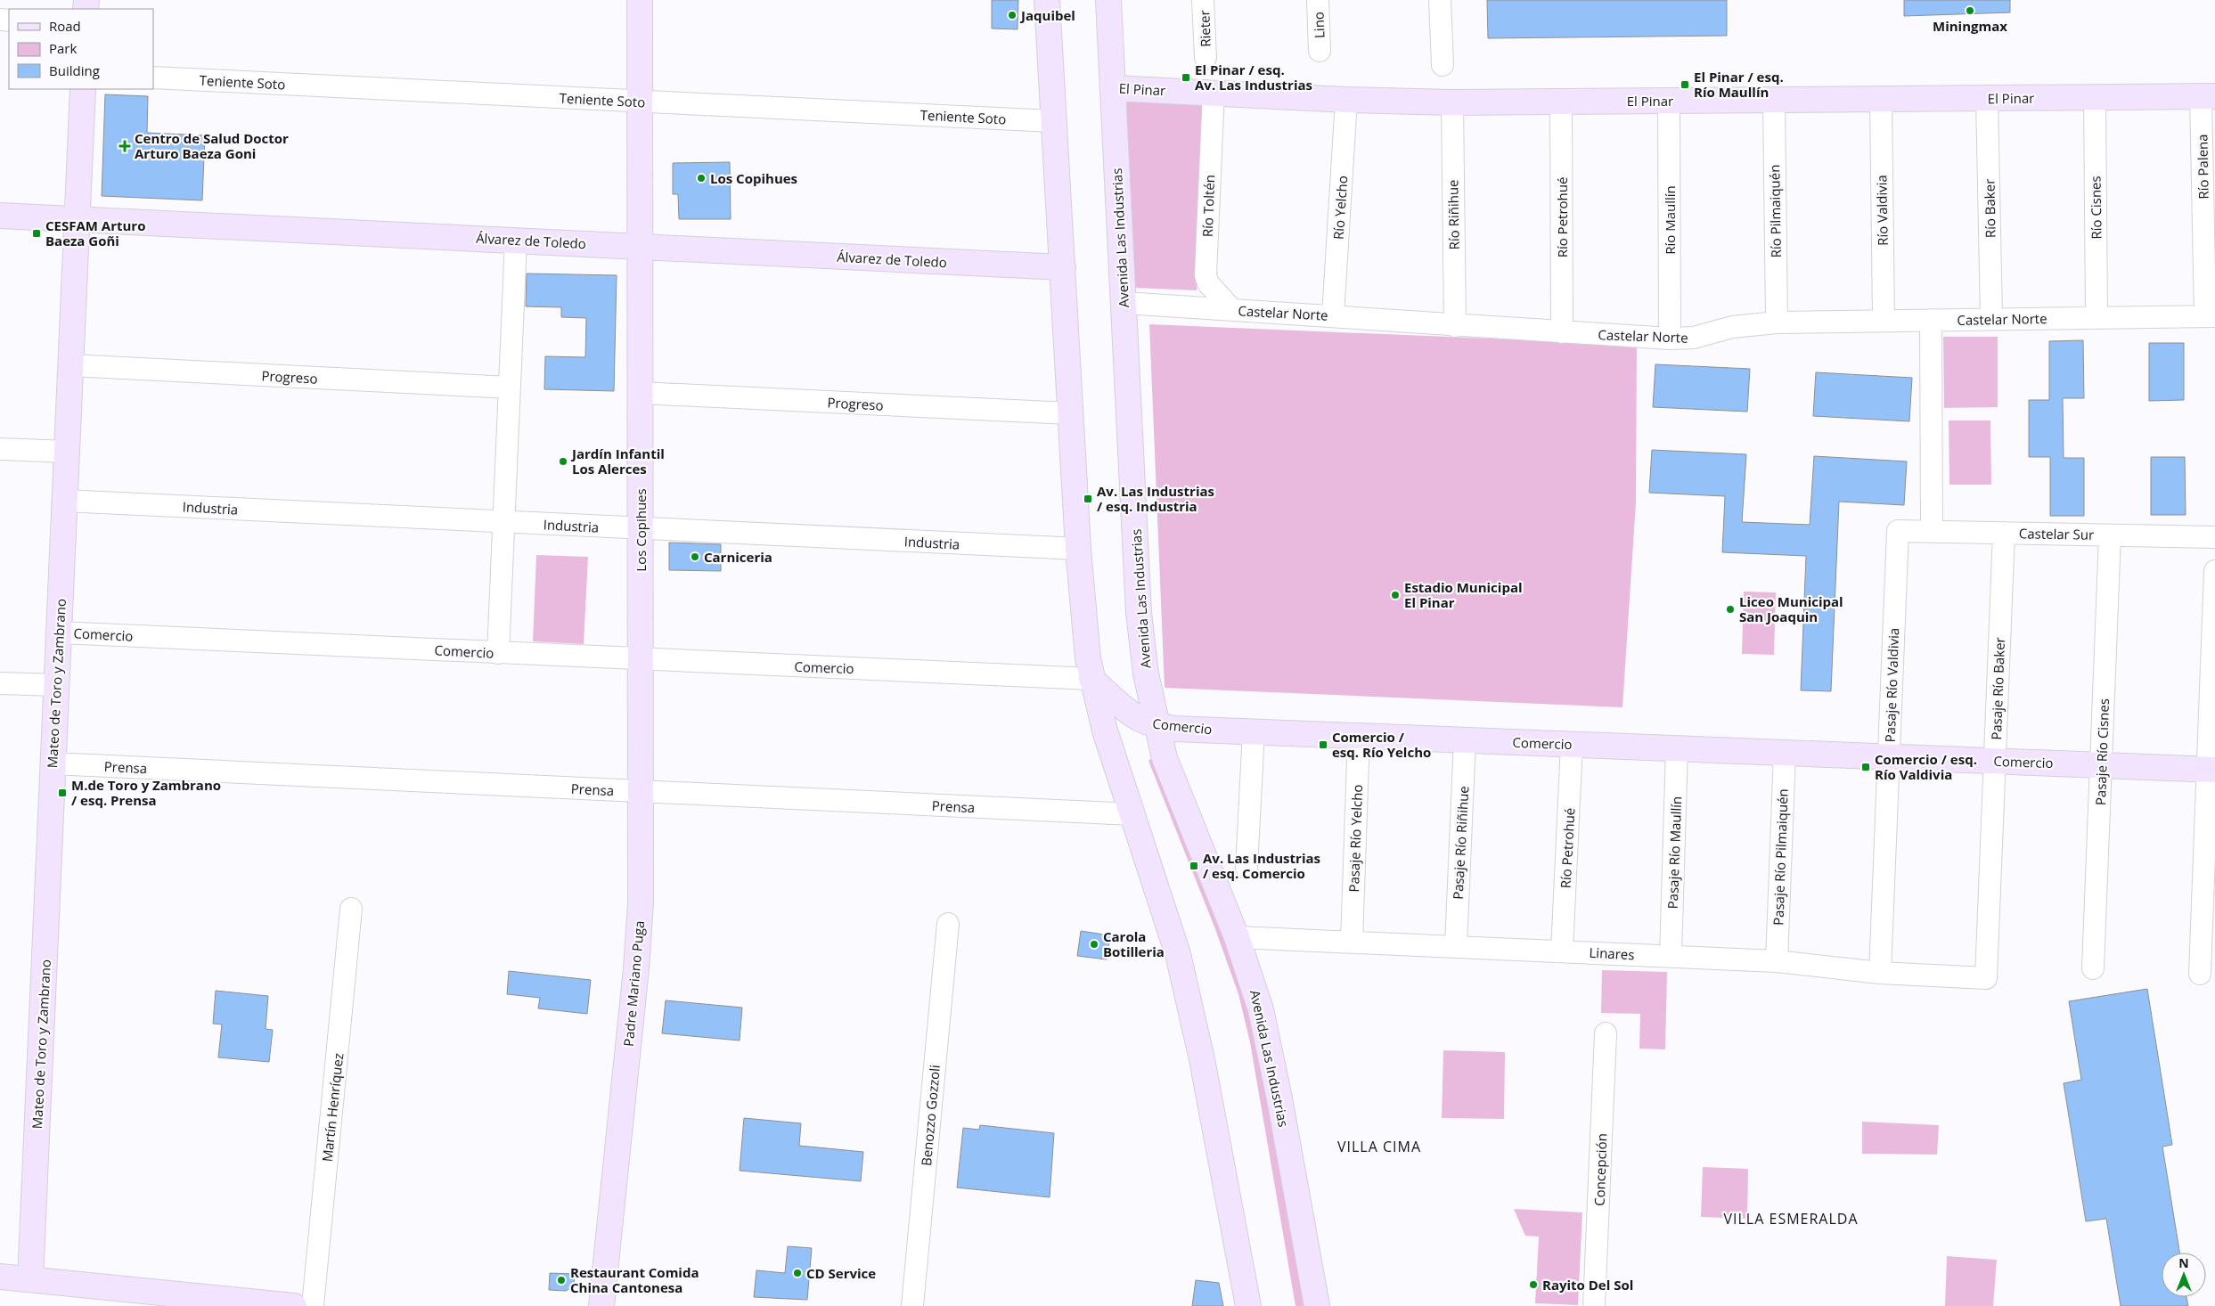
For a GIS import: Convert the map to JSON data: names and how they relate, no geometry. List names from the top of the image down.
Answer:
{
  "streets": {
    "street": [
      "Lino",
      "Rieter",
      "Teniente Soto",
      "El Pinar",
      "Río Palena",
      "Río Toltén",
      "Río Yelcho",
      "Río Cisnes",
      "Río Baker",
      "Río Valdivia",
      "Río Pilmaiquén",
      "Río Riñihue",
      "Río Petrohué",
      "Río Maullín",
      "Avenida Las Industrias",
      "Álvarez de Toledo",
      "Castelar Norte",
      "Progreso",
      "Industria",
      "Los Copihues",
      "Castelar Sur",
      "Comercio",
      "Mateo de Toro y Zambrano",
      "Pasaje Río Valdivia",
      "Pasaje Río Baker",
      "Pasaje Río Cisnes",
      "Prensa",
      "Pasaje Río Yelcho",
      "Pasaje Río Riñihue",
      "Pasaje Río Maullín",
      "Pasaje Río Pilmaiquén",
      "Linares",
      "Padre Mariano Puga",
      "Martín Henríquez",
      "Benozzo Gozzoli",
      "Concepción"
    ]
  },
  "crossings": [
    ["Teniente Soto", "Los Copihues"],
    ["El Pinar", "Río Palena"],
    ["El Pinar", "Río Toltén"],
    ["El Pinar", "Río Yelcho"],
    ["El Pinar", "Río Cisnes"],
    ["El Pinar", "Río Baker"],
    ["El Pinar", "Río Valdivia"],
    ["El Pinar", "Río Pilmaiquén"],
    ["El Pinar", "Río Riñihue"],
    ["El Pinar", "Río Petrohué"],
    ["El Pinar", "Río Maullín"],
    ["El Pinar", "Avenida Las Industrias"],
    ["Río Palena", "Castelar Norte"],
    ["Río Toltén", "Castelar Norte"],
    ["Río Yelcho", "Castelar Norte"],
    ["Río Cisnes", "Castelar Norte"],
    ["Río Baker", "Castelar Norte"],
    ["Río Valdivia", "Castelar Norte"],
    ["Río Pilmaiquén", "Castelar Norte"],
    ["Río Riñihue", "Castelar Norte"],
    ["Río Petrohué", "Castelar Norte"],
    ["Río Petrohué", "Comercio"],
    ["Río Petrohué", "Linares"],
    ["Río Maullín", "Castelar Norte"],
    ["Avenida Las Industrias", "Castelar Norte"],
    ["Avenida Las Industrias", "Comercio"],
    ["Avenida Las Industrias", "Linares"],
    ["Álvarez de Toledo", "Los Copihues"],
    ["Álvarez de Toledo", "Mateo de Toro y Zambrano"],
    ["Progreso", "Los Copihues"],
    ["Progreso", "Mateo de Toro y Zambrano"],
    ["Industria", "Los Copihues"],
    ["Industria", "Mateo de Toro y Zambrano"],
    ["Los Copihues", "Comercio"],
    ["Los Copihues", "Padre Mariano Puga"],
    ["Castelar Sur", "Pasaje Río Valdivia"],
    ["Castelar Sur", "Pasaje Río Baker"],
    ["Castelar Sur", "Pasaje Río Cisnes"],
    ["Comercio", "Mateo de Toro y Zambrano"],
    ["Comercio", "Pasaje Río Valdivia"],
    ["Comercio", "Pasaje Río Baker"],
    ["Comercio", "Pasaje Río Cisnes"],
    ["Comercio", "Pasaje Río Yelcho"],
    ["Comercio", "Pasaje Río Riñihue"],
    ["Comercio", "Pasaje Río Maullín"],
    ["Comercio", "Pasaje Río Pilmaiquén"],
    ["Comercio", "Padre Mariano Puga"],
    ["Mateo de Toro y Zambrano", "Prensa"],
    ["Pasaje Río Valdivia", "Linares"],
    ["Pasaje Río Baker", "Linares"],
    ["Prensa", "Padre Mariano Puga"],
    ["Pasaje Río Yelcho", "Linares"],
    ["Pasaje Río Riñihue", "Linares"],
    ["Pasaje Río Maullín", "Linares"],
    ["Pasaje Río Pilmaiquén", "Linares"]
  ],
  "districts": ["VILLA CIMA", "VILLA ESMERALDA"],
  "places": {
    "other": [
      "Miningmax",
      "Jaquibel",
      "Los Copihues",
      "Jardín Infantil Los Alerces",
      "Carniceria",
      "Estadio Municipal El Pinar",
      "Liceo Municipal San Joaquin",
      "Carola Botilleria",
      "CD Service",
      "Restaurant Comida China Cantonesa",
      "Rayito Del Sol"
    ],
    "transit": [
      "El Pinar / esq. Av. Las Industrias",
      "El Pinar / esq. Río Maullín",
      "CESFAM Arturo Baeza Goñi",
      "Av. Las Industrias / esq. Industria",
      "Comercio / esq. Río Yelcho",
      "Comercio / esq. Río Valdivia",
      "M.de Toro y Zambrano / esq. Prensa",
      "Av. Las Industrias / esq. Comercio"
    ],
    "health": ["Centro de Salud Doctor Arturo Baeza Goni"]
  },
  "legend": ["Road", "Park", "Building"],
  "north": "top"
}
